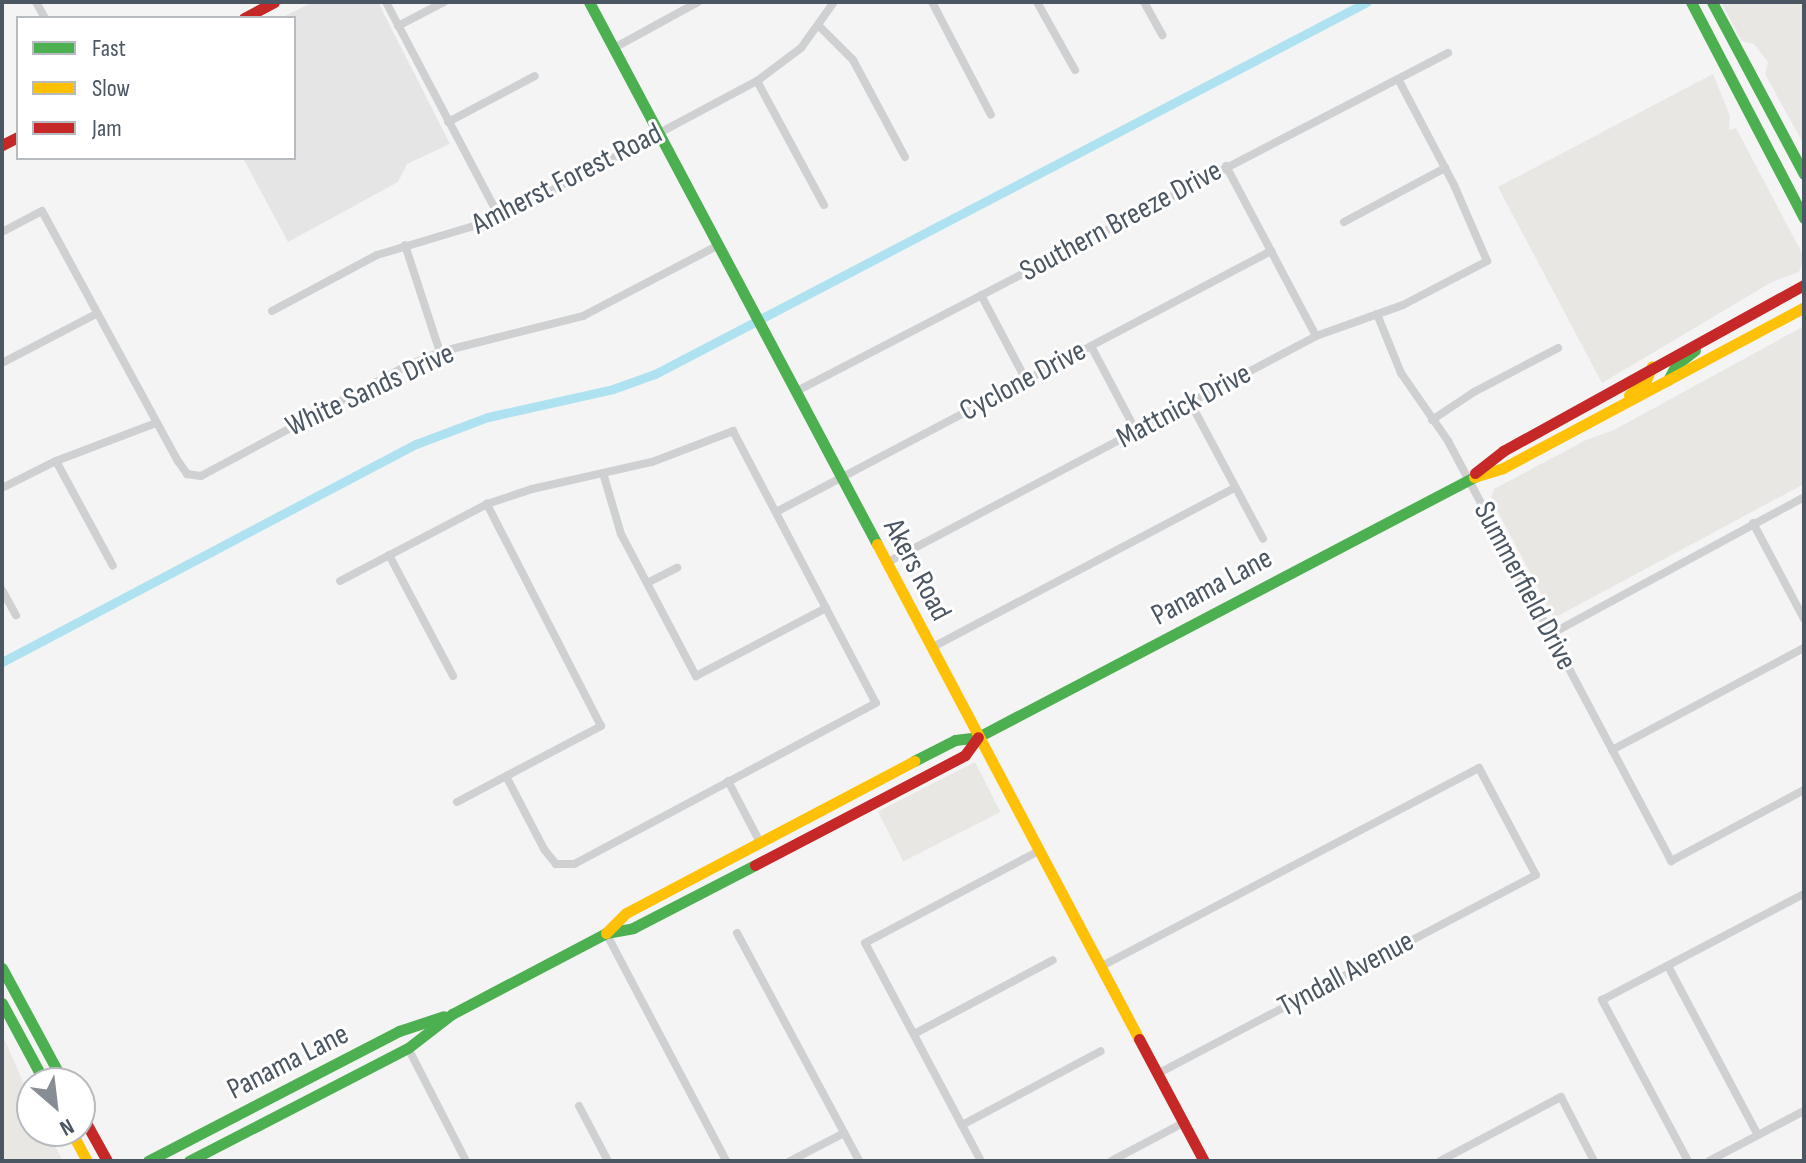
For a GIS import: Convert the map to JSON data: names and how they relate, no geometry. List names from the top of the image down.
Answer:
{
  "streets": {
    "main road": ["Akers Road", "Panama Lane"],
    "street": [
      "Amherst Forest Road",
      "Southern Breeze Drive",
      "Cyclone Drive",
      "White Sands Drive",
      "Mattnick Drive",
      "Summerfield Drive",
      "Tyndall Avenue"
    ]
  },
  "crossings": [
    ["Amherst Forest Road", "Akers Road"],
    ["Southern Breeze Drive", "Akers Road"],
    ["Cyclone Drive", "Akers Road"],
    ["White Sands Drive", "Akers Road"],
    ["Mattnick Drive", "Akers Road"],
    ["Mattnick Drive", "Summerfield Drive"],
    ["Akers Road", "Panama Lane"],
    ["Akers Road", "Tyndall Avenue"],
    ["Summerfield Drive", "Panama Lane"]
  ],
  "legend": ["Fast", "Slow", "Jam"],
  "north": "bottom right"
}
